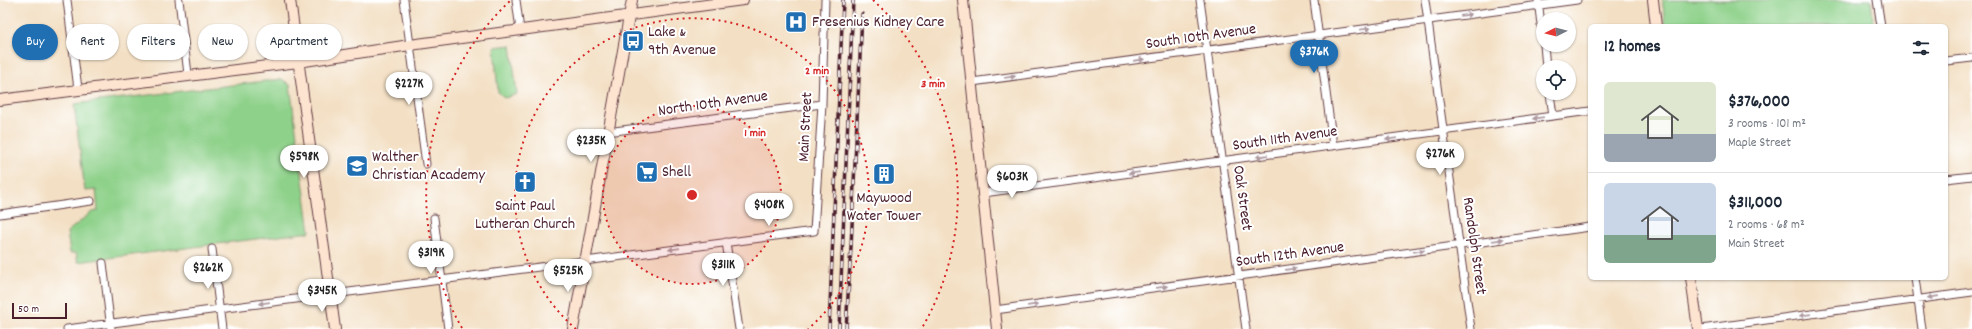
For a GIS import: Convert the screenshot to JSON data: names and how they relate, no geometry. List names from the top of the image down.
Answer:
{
  "streets": {
    "street": [
      "South 10th Avenue",
      "North 10th Avenue",
      "Main Street",
      "South 11th Avenue",
      "Oak Street",
      "Randolph Street",
      "South 12th Avenue"
    ]
  },
  "crossings": [
    ["South 10th Avenue", "Oak Street"],
    ["South 10th Avenue", "Randolph Street"],
    ["North 10th Avenue", "Main Street"],
    ["South 11th Avenue", "Oak Street"],
    ["South 11th Avenue", "Randolph Street"],
    ["Oak Street", "South 12th Avenue"],
    ["Randolph Street", "South 12th Avenue"]
  ],
  "one_way": ["South 10th Avenue", "South 11th Avenue", "South 12th Avenue"],
  "places": {
    "hospital": ["Fresenius Kidney Care"],
    "bus stop": ["Lake & 9th Avenue"],
    "school or university": ["Walther Christian Academy"],
    "supermarket": ["Shell"],
    "building": ["Maywood Water Tower"],
    "church": ["Saint Paul Lutheran Church"]
  },
  "scale_bar": "50 m",
  "north": "left",
  "page": {
    "chip": [
      "Buy",
      "Rent",
      "Filters",
      "New",
      "Apartment"
    ],
    "heading": "12 homes",
    "price": [
      "$376K",
      "$227K",
      "$235K",
      "$276K",
      "$598K",
      "$603K",
      "$408K",
      "$319K",
      "$311K",
      "$262K",
      "$525K",
      "$345K"
    ],
    "list": [
      {
        "name": "$376,000",
        "note": "3 rooms · 101 m² · Maple Street"
      },
      {
        "name": "$311,000",
        "note": "2 rooms · 68 m² · Main Street"
      }
    ],
    "scale": "50 m"
  },
  "rings": ["2 min", "3 min", "1 min"]
}
